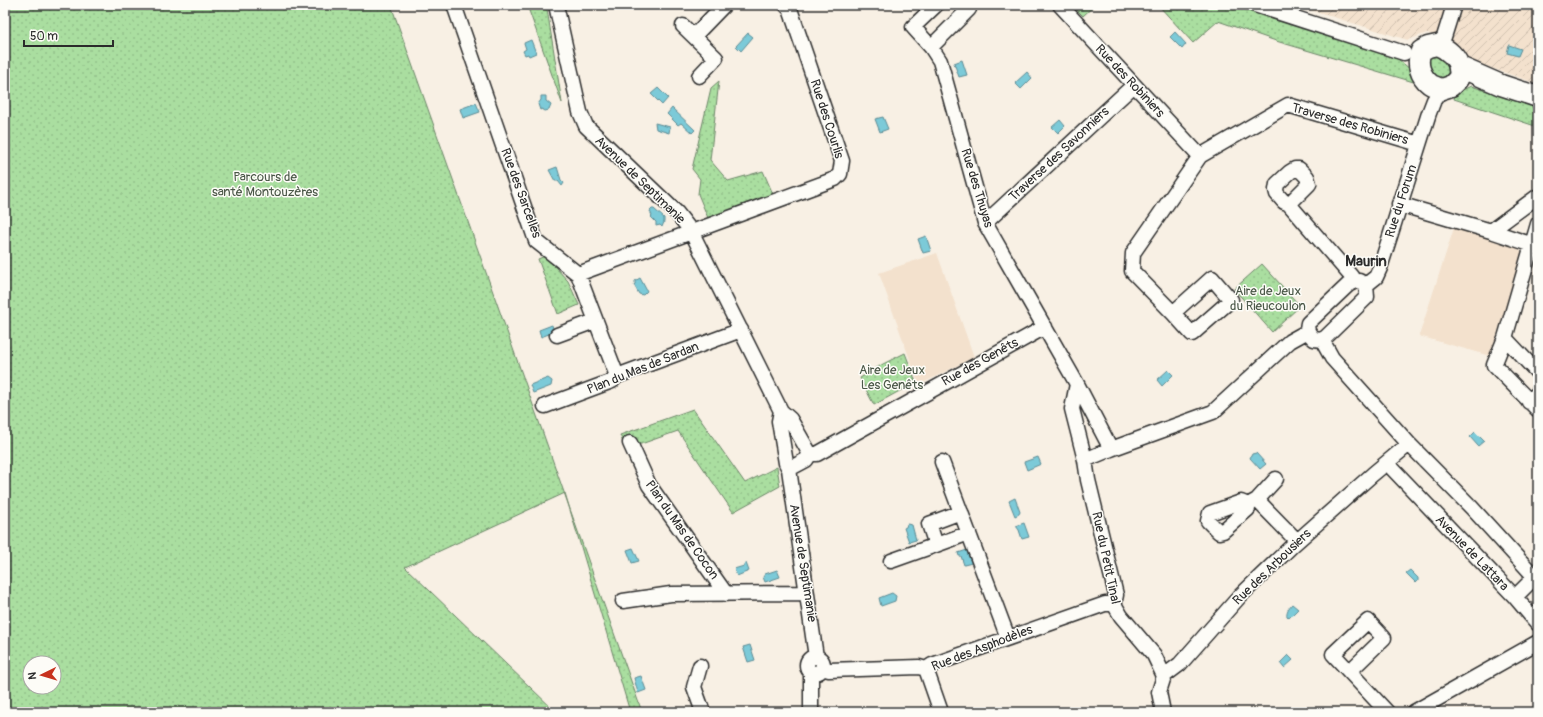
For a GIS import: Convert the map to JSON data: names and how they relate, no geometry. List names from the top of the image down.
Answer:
{
  "streets": {
    "street": [
      "Rue des Robiniers",
      "Rue des Courlis",
      "Traverse des Robiniers",
      "Traverse des Savonniers",
      "Avenue de Septimanie",
      "Rue des Thuyas",
      "Rue des Sarcelles",
      "Rue du Forum",
      "Rue des Genêts",
      "Plan du Mas de Sardan",
      "Plan du Mas de Cocon",
      "Avenue de Lattara",
      "Rue du Petit Tinal",
      "Rue des Arbousiers",
      "Rue des Asphodèles"
    ]
  },
  "crossings": [
    ["Rue des Robiniers", "Traverse des Robiniers"],
    ["Rue des Robiniers", "Traverse des Savonniers"],
    ["Rue des Courlis", "Avenue de Septimanie"],
    ["Traverse des Robiniers", "Rue du Forum"],
    ["Traverse des Savonniers", "Rue des Thuyas"],
    ["Avenue de Septimanie", "Rue des Genêts"],
    ["Avenue de Septimanie", "Plan du Mas de Sardan"],
    ["Avenue de Septimanie", "Plan du Mas de Cocon"],
    ["Avenue de Septimanie", "Rue des Asphodèles"],
    ["Rue des Thuyas", "Rue des Genêts"],
    ["Avenue de Lattara", "Rue des Arbousiers"],
    ["Rue du Petit Tinal", "Rue des Arbousiers"],
    ["Rue du Petit Tinal", "Rue des Asphodèles"]
  ],
  "districts": ["Maurin"],
  "parks": ["Parcours de santé Montouzères", "Aire de Jeux du Rieucoulon", "Aire de Jeux Les Genêts"],
  "scale_bar": "50 m",
  "north": "left"
}
